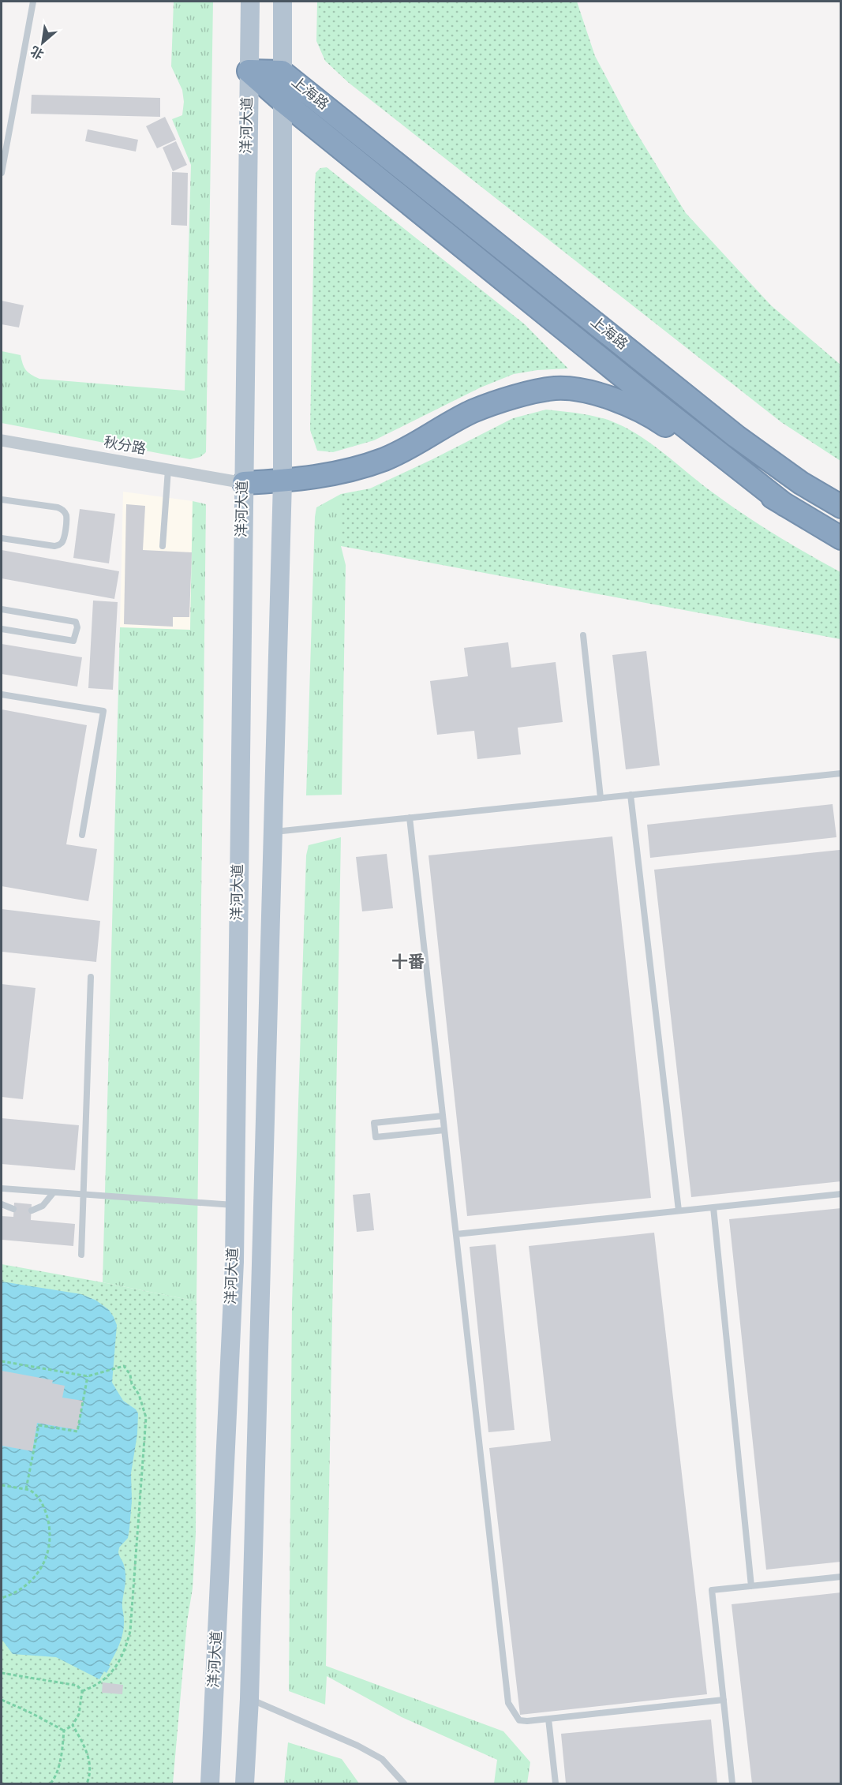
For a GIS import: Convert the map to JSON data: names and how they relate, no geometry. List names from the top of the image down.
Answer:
{
  "streets": {
    "highway": ["上海路"],
    "main road": ["洋河大道"],
    "street": ["秋分路"]
  },
  "crossings": [
    ["上海路", "洋河大道"],
    ["上海路", "秋分路"],
    ["洋河大道", "秋分路"]
  ],
  "districts": ["十番"],
  "north": "bottom left"
}
